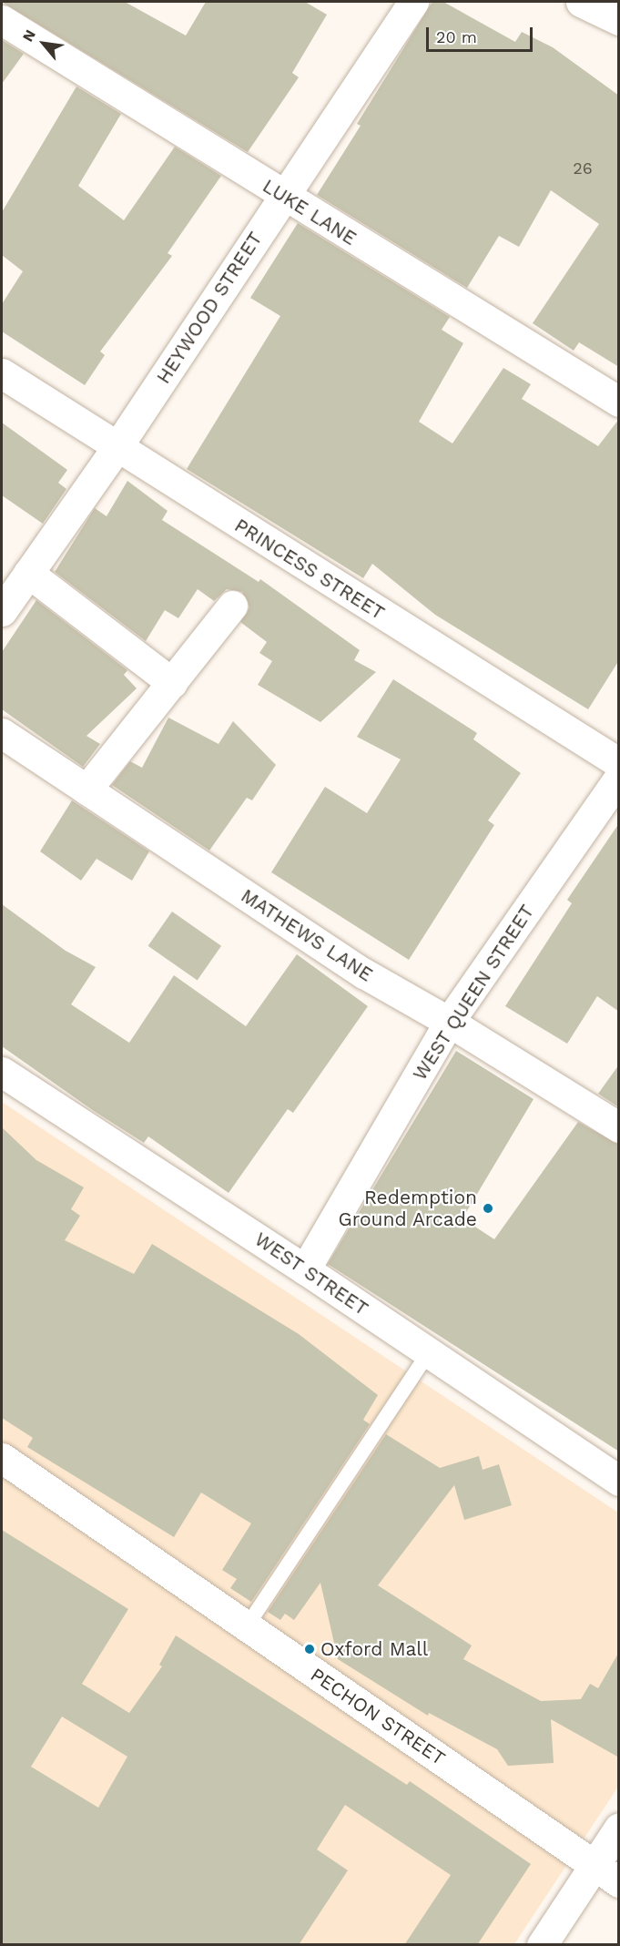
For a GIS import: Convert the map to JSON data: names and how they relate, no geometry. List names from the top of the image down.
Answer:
{
  "streets": {
    "street": [
      "LUKE LANE",
      "HEYWOOD STREET",
      "PRINCESS STREET",
      "MATHEWS LANE",
      "WEST QUEEN STREET",
      "WEST STREET",
      "PECHON STREET"
    ]
  },
  "crossings": [
    ["LUKE LANE", "HEYWOOD STREET"],
    ["HEYWOOD STREET", "PRINCESS STREET"],
    ["MATHEWS LANE", "WEST QUEEN STREET"],
    ["WEST QUEEN STREET", "WEST STREET"]
  ],
  "places": ["Redemption Ground Arcade", "Oxford Mall"],
  "house_numbers": ["26"],
  "scale_bar": "20 m",
  "north": "top left"
}
